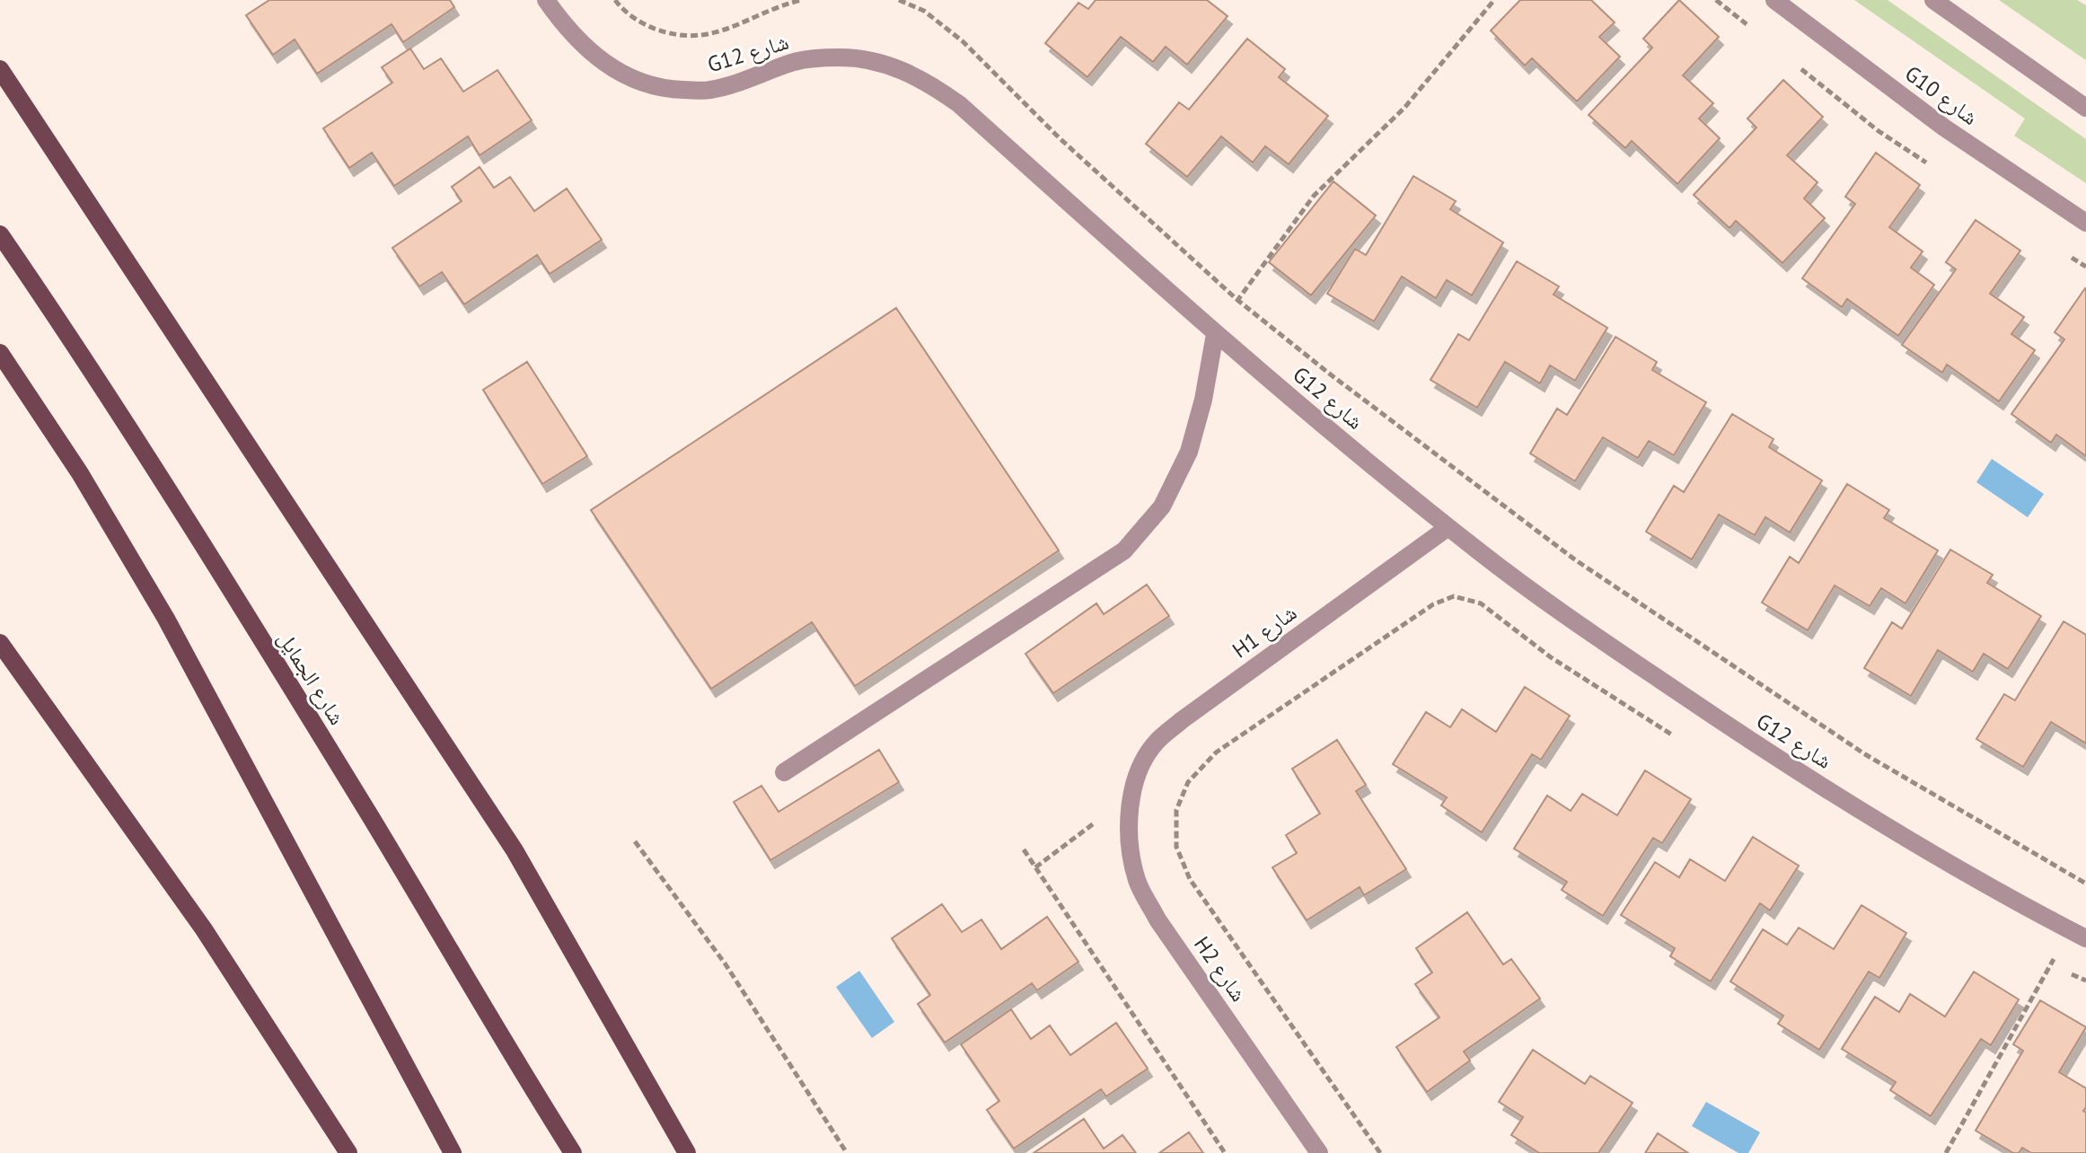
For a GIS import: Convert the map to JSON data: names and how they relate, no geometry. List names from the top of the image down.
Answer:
{
  "streets": {
    "main road": ["شارع الجمايل"],
    "street": [
      "G12 شارع",
      "G10 شارع",
      "H1 شارع",
      "H2 شارع"
    ]
  },
  "crossings": [
    ["G12 شارع", "H1 شارع"],
    ["H1 شارع", "H2 شارع"]
  ]
}
